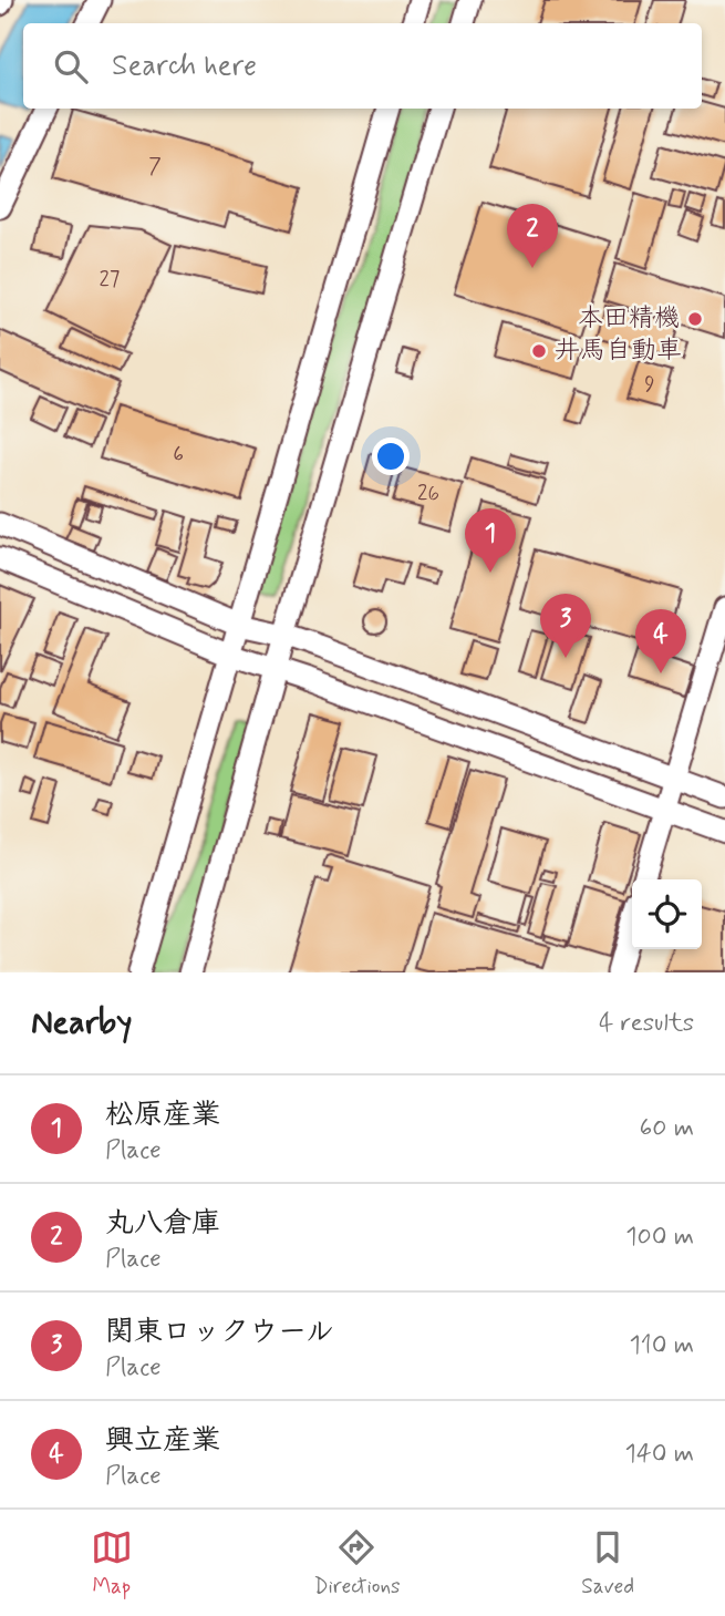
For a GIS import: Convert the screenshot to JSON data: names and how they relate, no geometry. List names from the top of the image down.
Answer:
{
  "places": ["本田精機", "井馬自動車"],
  "house_numbers": [
    "7",
    "27",
    "9",
    "6",
    "26"
  ],
  "page": {
    "search": "Search here",
    "pins": [
      "2",
      "1",
      "3",
      "4"
    ],
    "heading": ["Nearby", "4 results"],
    "list": [
      {
        "mark": "1",
        "name": "松原産業",
        "note": "Place",
        "value": "60 m"
      },
      {
        "mark": "2",
        "name": "丸八倉庫",
        "note": "Place",
        "value": "100 m"
      },
      {
        "mark": "3",
        "name": "関東ロックウール",
        "note": "Place",
        "value": "110 m"
      },
      {
        "mark": "4",
        "name": "興立産業",
        "note": "Place",
        "value": "140 m"
      }
    ],
    "nav": ["Map", "Directions", "Saved"]
  }
}
